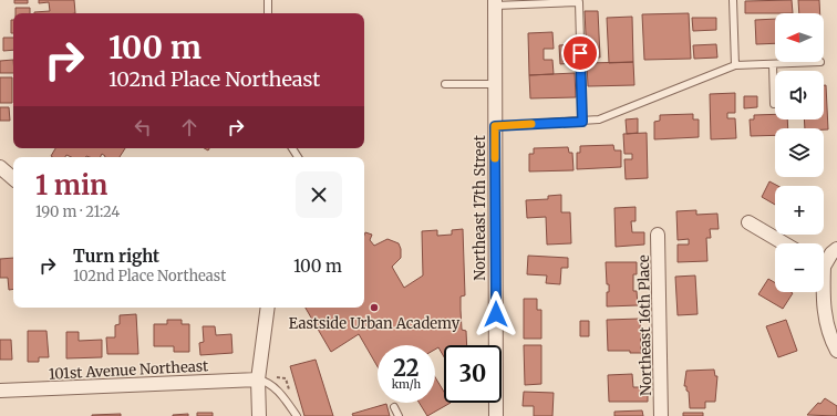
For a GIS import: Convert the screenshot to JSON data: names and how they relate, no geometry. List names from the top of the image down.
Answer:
{
  "streets": {
    "street": ["Northeast 17th Street", "Northeast 16th Place", "101st Avenue Northeast"]
  },
  "places": ["Eastside Urban Academy"],
  "north": "left",
  "page": {
    "map_buttons": ["+", "−"],
    "turn": ["100 m", "102nd Place Northeast"],
    "heading": ["1 min", "190 m · 21:24"],
    "list": [
      {
        "name": "Turn right",
        "note": "102nd Place Northeast",
        "value": "100 m"
      }
    ],
    "speed": "22 km/h",
    "limit": "30"
  }
}
